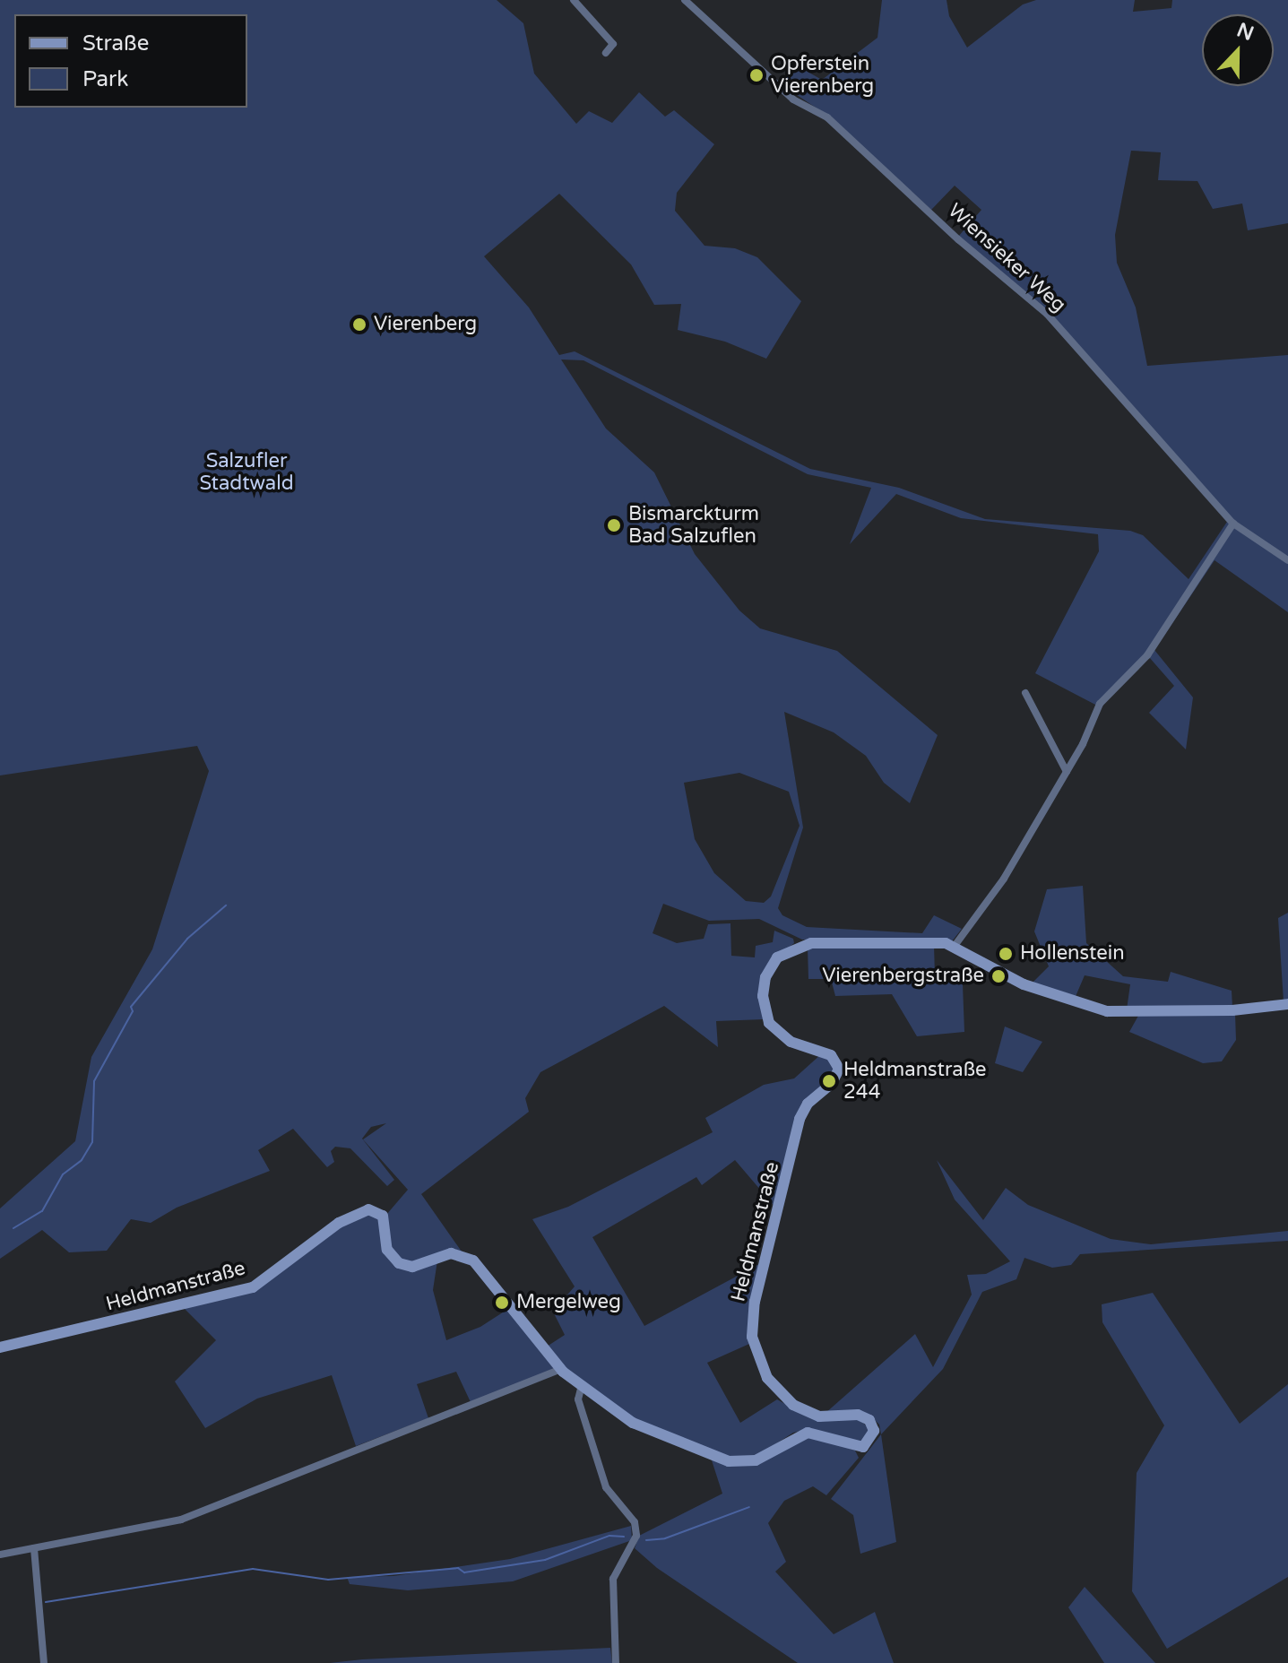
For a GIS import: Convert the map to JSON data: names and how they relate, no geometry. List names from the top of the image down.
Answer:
{
  "streets": {
    "main road": ["Heldmanstraße"],
    "street": ["Wiensieker Weg"]
  },
  "parks": ["Salzufler Stadtwald"],
  "places": [
    "Opferstein Vierenberg",
    "Vierenberg",
    "Bismarckturm Bad Salzuflen",
    "Hollenstein",
    "Vierenbergstraße",
    "Heldmanstraße 244",
    "Mergelweg"
  ],
  "legend": ["Straße", "Park"],
  "north": "top"
}
